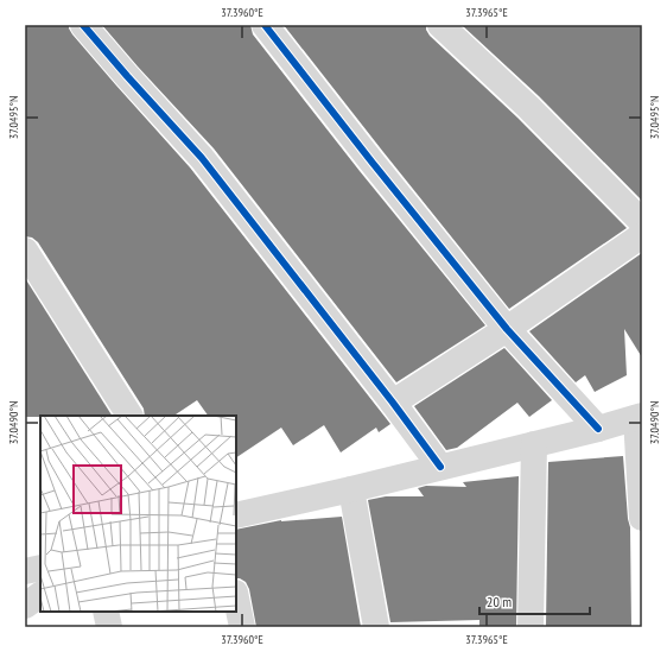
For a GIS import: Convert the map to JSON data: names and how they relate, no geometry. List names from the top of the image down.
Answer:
{
  "scale_bar": "20 m",
  "coordinates": [
    "37.3960°E",
    "37.3965°E",
    "37.0495°N",
    "37.0490°N"
  ]
}
